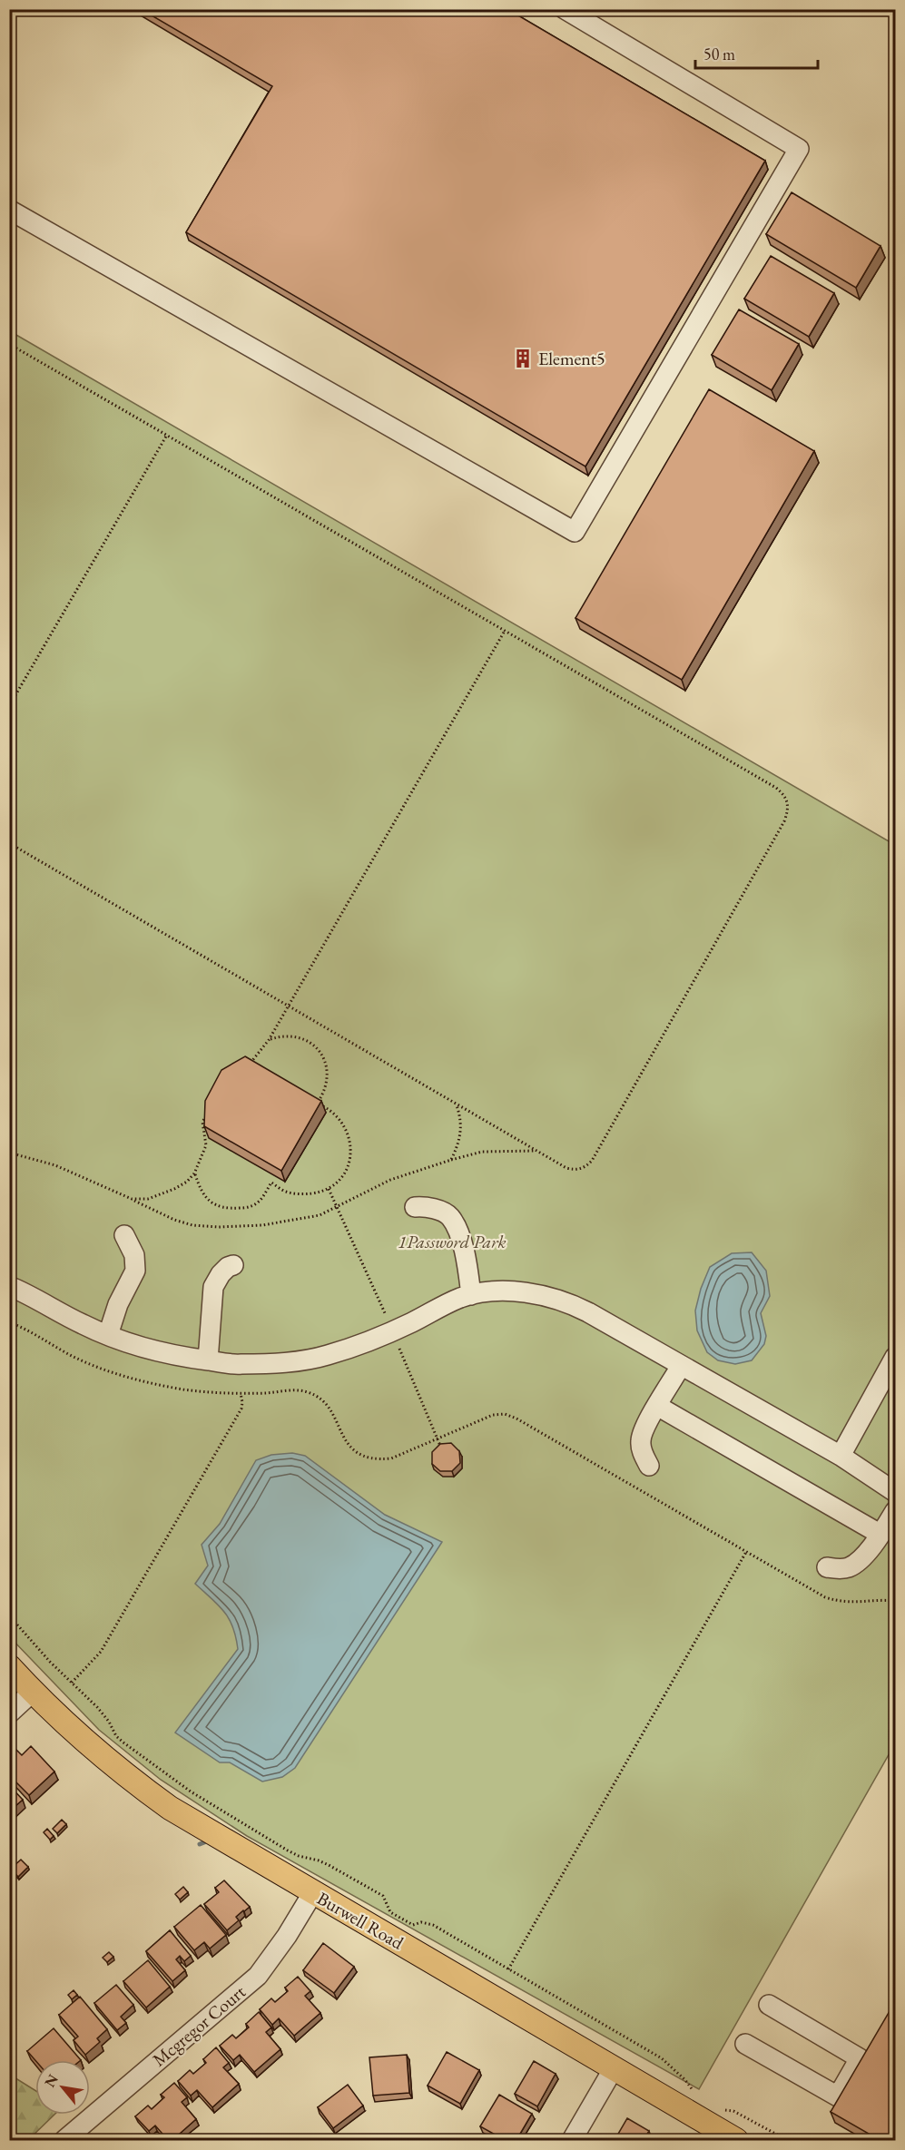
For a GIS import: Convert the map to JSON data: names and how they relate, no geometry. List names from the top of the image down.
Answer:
{
  "streets": {
    "main road": ["Burwell Road"],
    "street": ["Mcgregor Court"]
  },
  "crossings": [
    ["Burwell Road", "Mcgregor Court"]
  ],
  "parks": ["1Password Park"],
  "places": {
    "building": ["Element5"]
  },
  "scale_bar": "50 m",
  "north": "top left"
}
